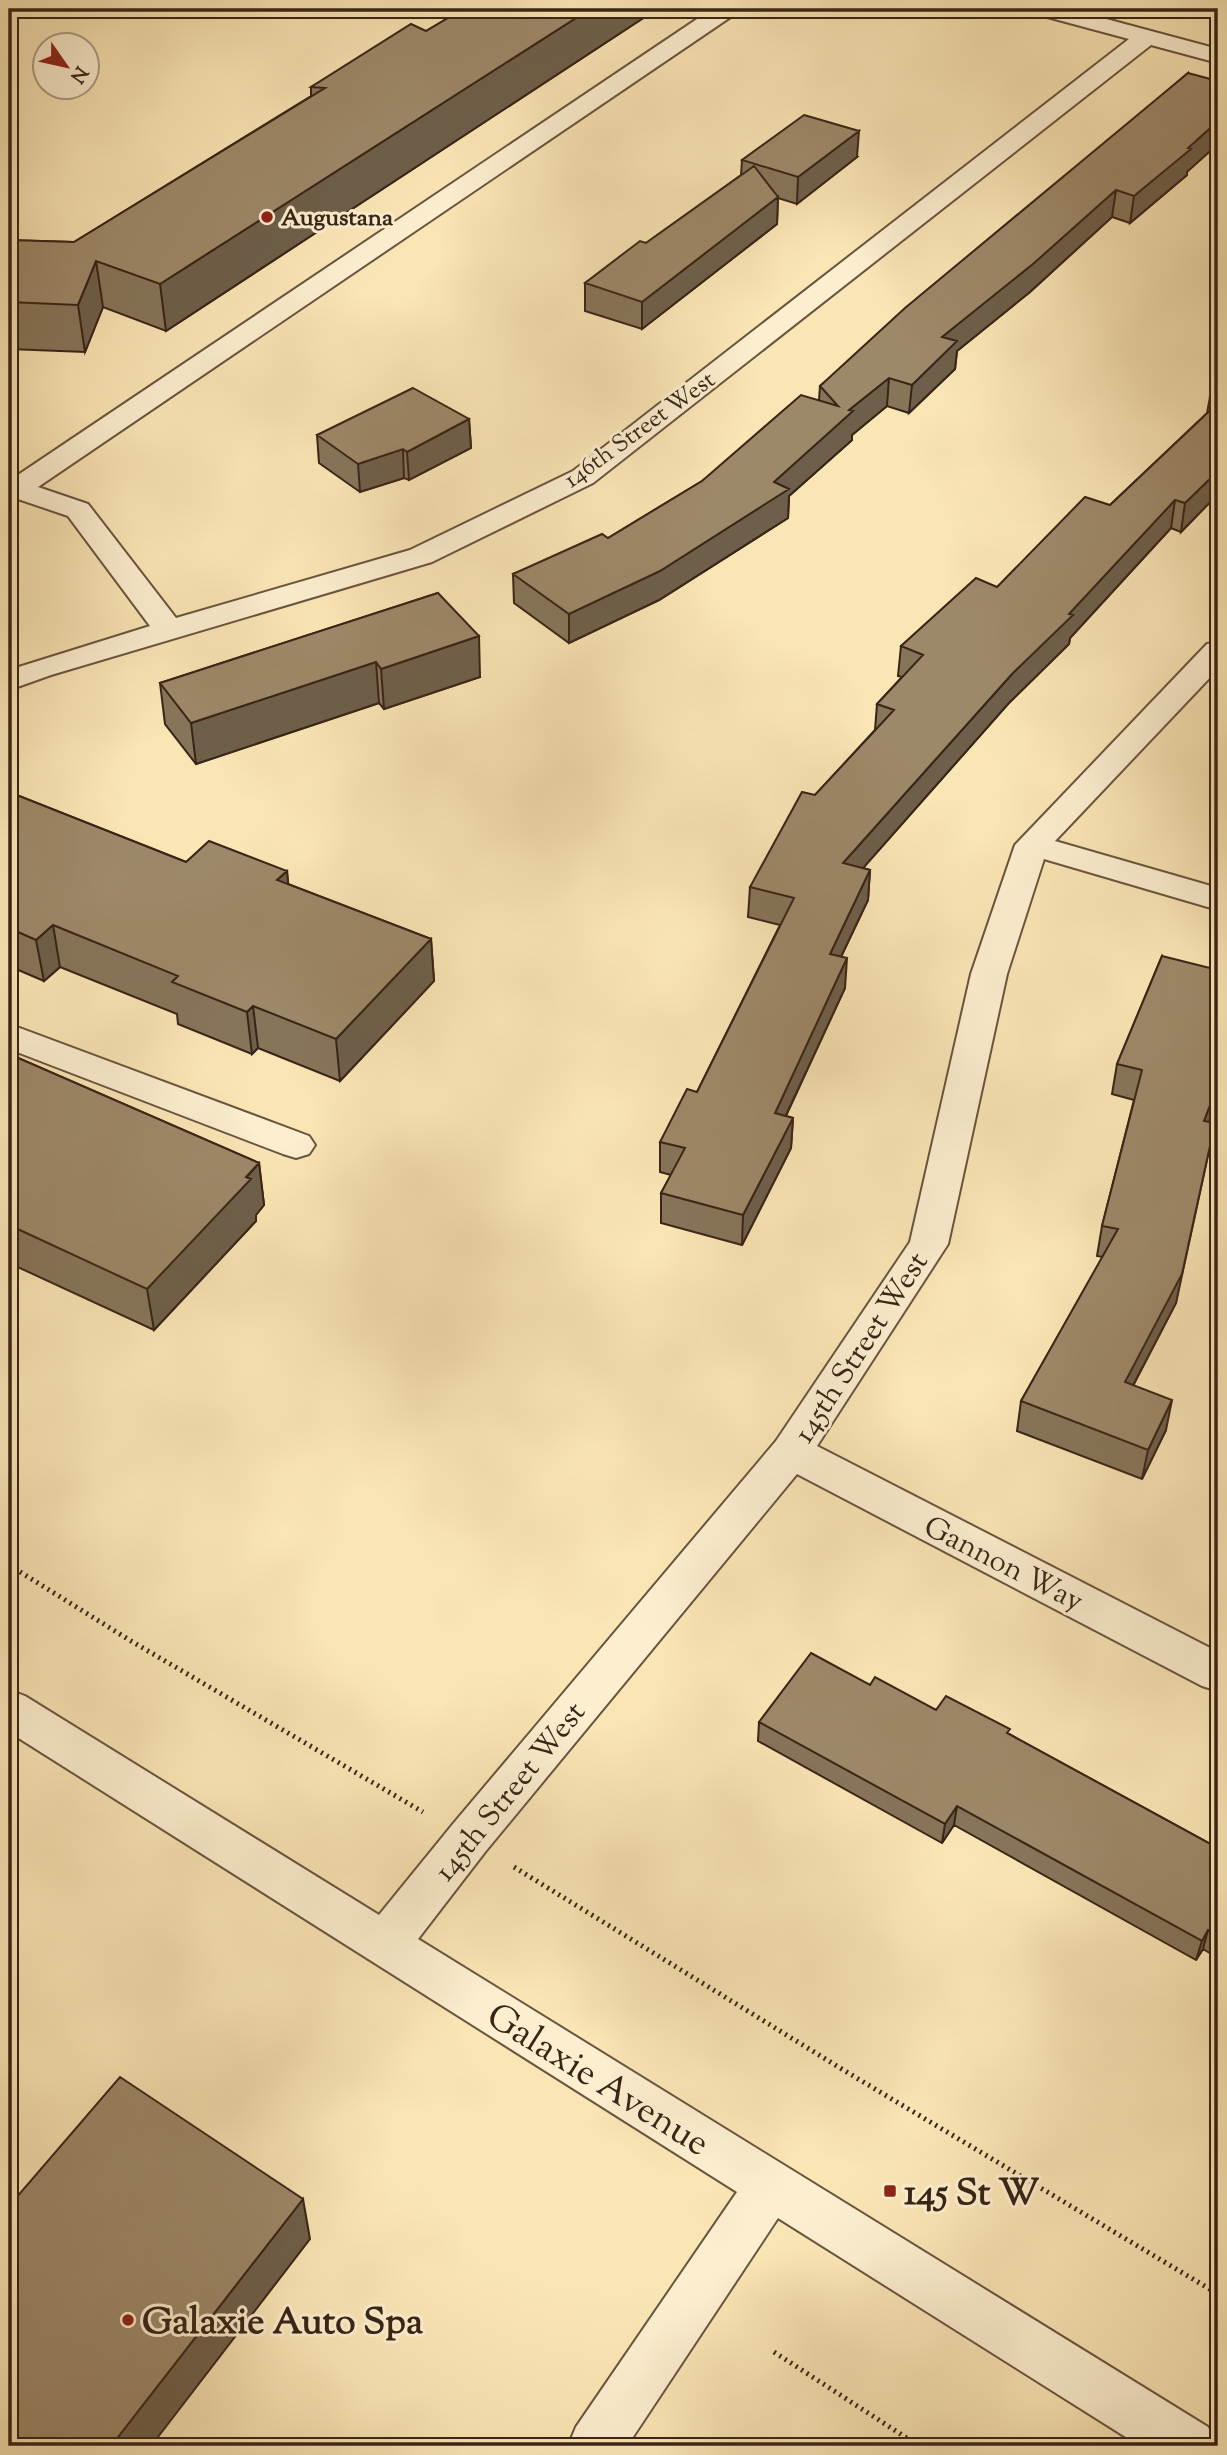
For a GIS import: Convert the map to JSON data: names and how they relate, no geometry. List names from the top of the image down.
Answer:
{
  "streets": {
    "street": [
      "146th Street West",
      "145th Street West",
      "Gannon Way",
      "Galaxie Avenue"
    ]
  },
  "crossings": [
    ["145th Street West", "Gannon Way"],
    ["145th Street West", "Galaxie Avenue"]
  ],
  "places": {
    "other": ["Augustana", "Galaxie Auto Spa"],
    "transit": ["145 St W"]
  },
  "north": "bottom right"
}
